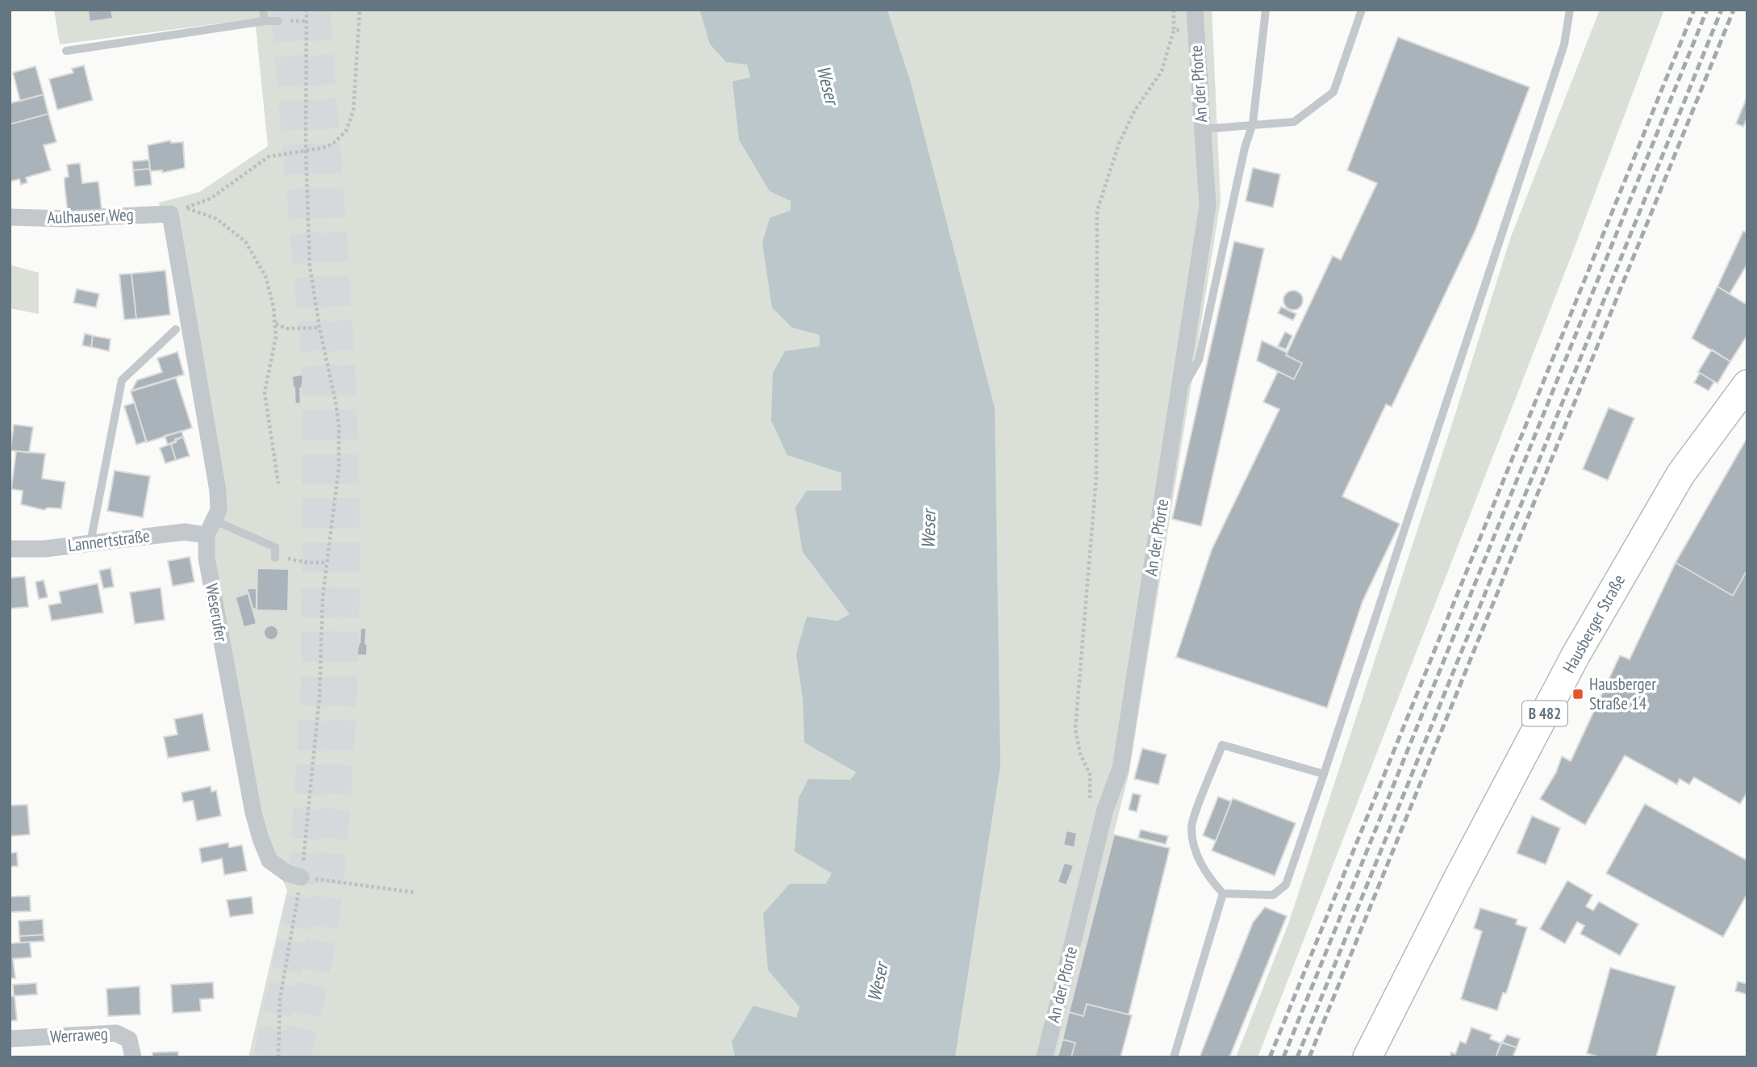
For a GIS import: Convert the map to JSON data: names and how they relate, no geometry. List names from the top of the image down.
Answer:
{
  "streets": {
    "main road": ["Hausberger Straße", "B 482"],
    "street": [
      "An der Pforte",
      "Aulhauser Weg",
      "Lannertstraße",
      "Weserufer",
      "Werraweg"
    ]
  },
  "crossings": [
    ["Aulhauser Weg", "Weserufer"],
    ["Lannertstraße", "Weserufer"]
  ],
  "water": ["Weser"],
  "places": {
    "transit": ["Hausberger Straße 14"]
  }
}
